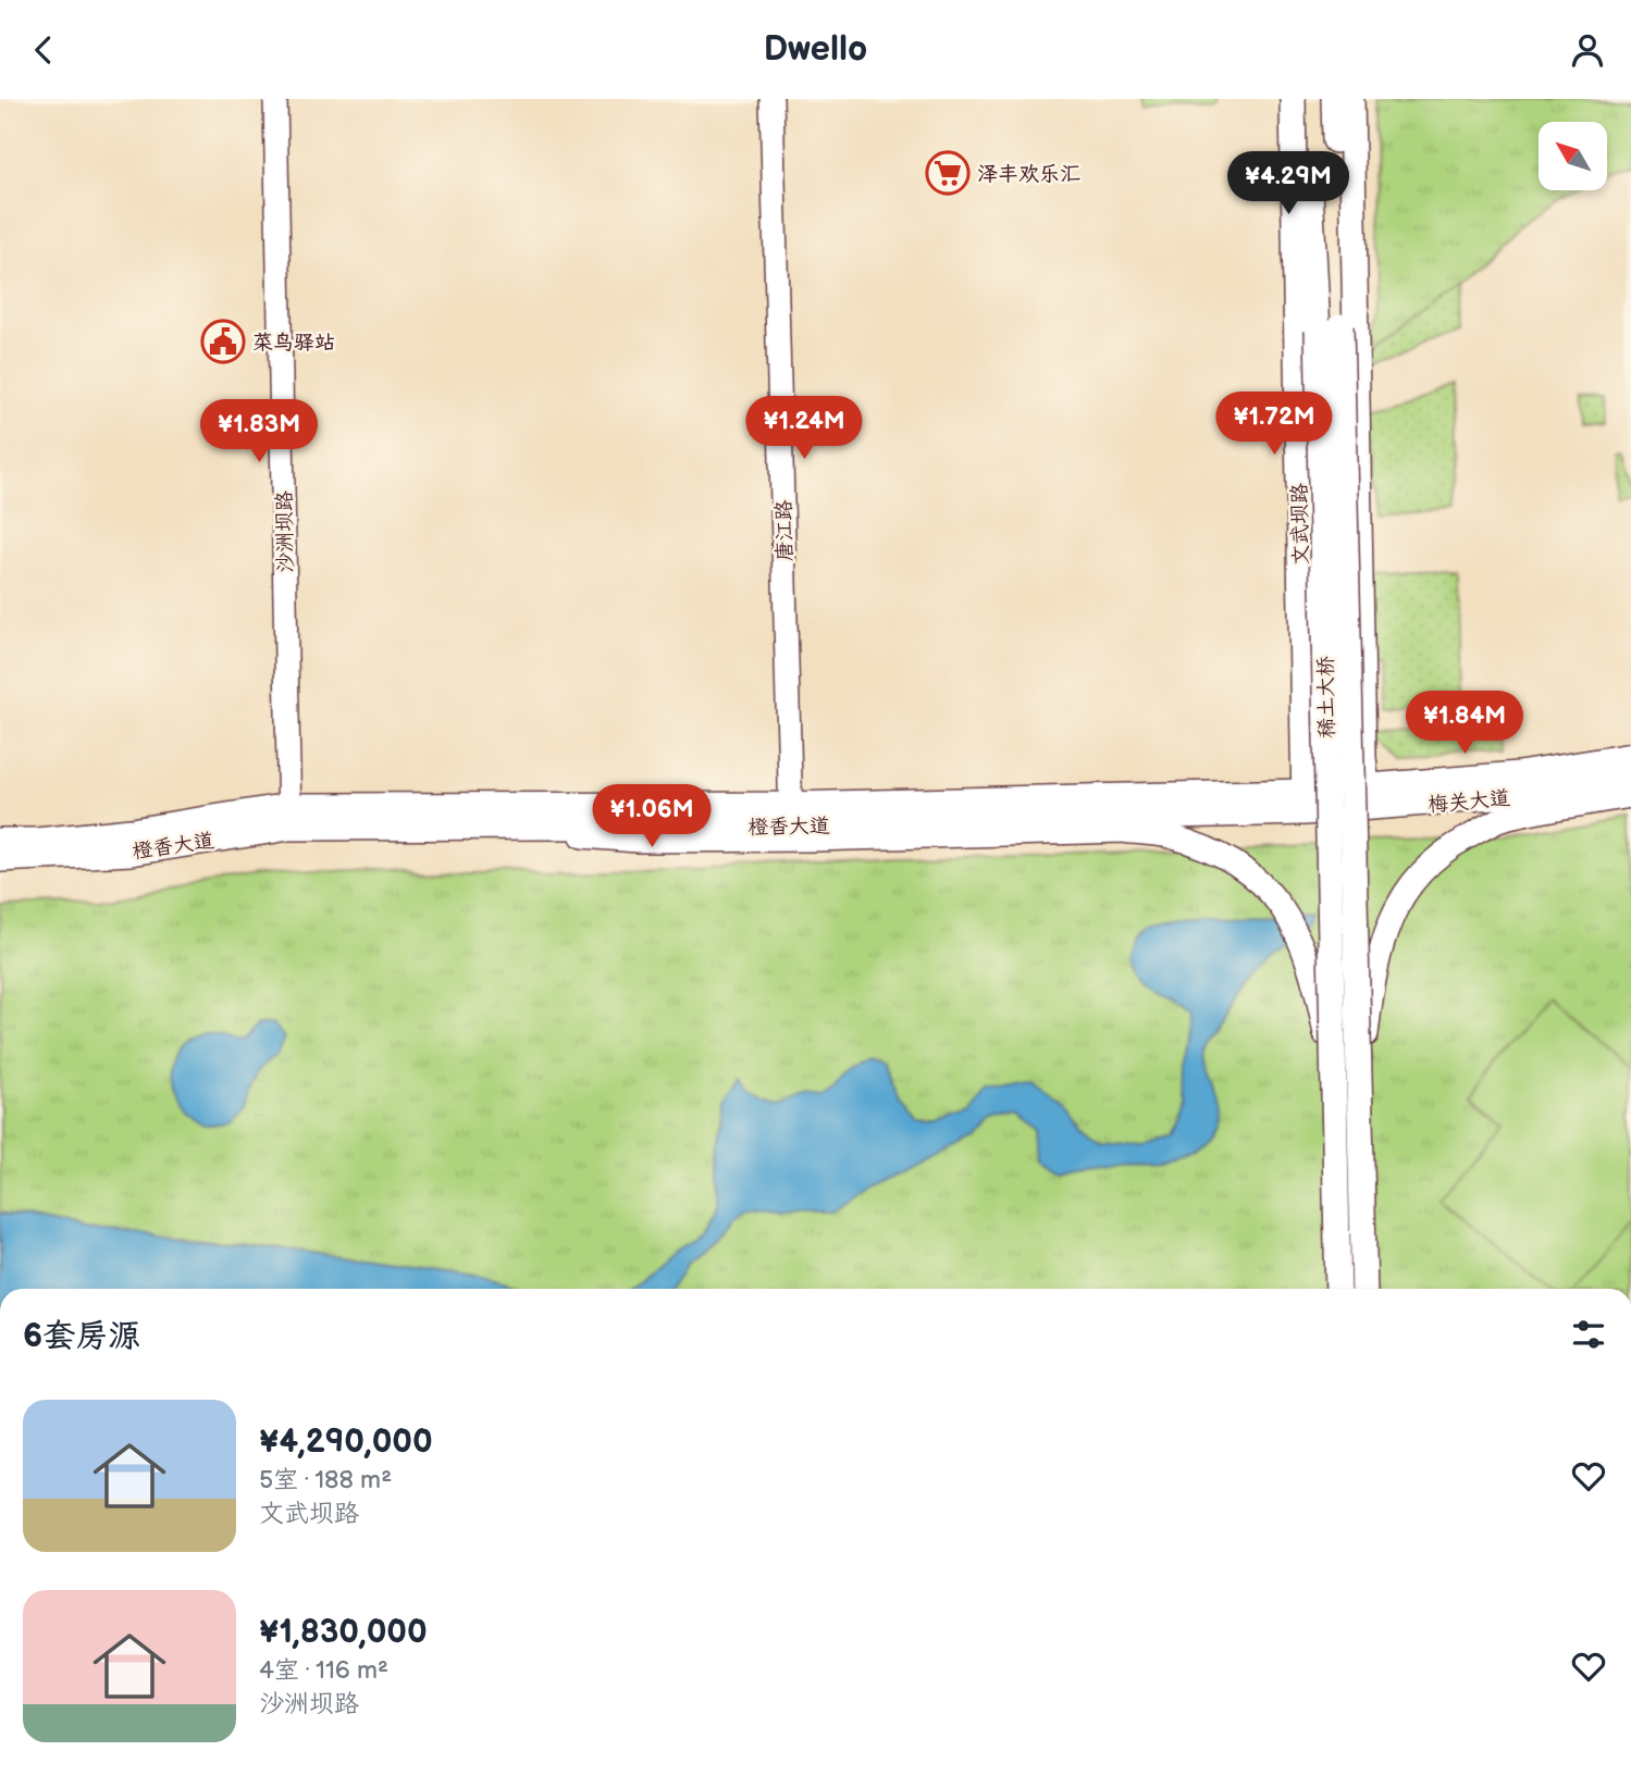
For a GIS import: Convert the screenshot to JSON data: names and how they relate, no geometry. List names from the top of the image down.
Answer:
{
  "streets": {
    "main road": [
      "文武坝路",
      "稀土大桥",
      "梅关大道",
      "橙香大道"
    ],
    "street": ["唐江路", "沙洲坝路"]
  },
  "crossings": [
    ["文武坝路", "梅关大道"],
    ["文武坝路", "橙香大道"],
    ["唐江路", "橙香大道"],
    ["沙洲坝路", "橙香大道"],
    ["梅关大道", "橙香大道"]
  ],
  "places": {
    "supermarket": ["泽丰欢乐汇"],
    "public building": ["菜鸟驿站"]
  },
  "north": "top left",
  "page": {
    "header": "Dwello",
    "price": [
      "¥4.29M",
      "¥1.72M",
      "¥1.24M",
      "¥1.83M",
      "¥1.84M",
      "¥1.06M"
    ],
    "heading": "6套房源",
    "list": [
      {
        "name": "¥4,290,000",
        "note": "5室 · 188 m² · 文武坝路"
      },
      {
        "name": "¥1,830,000",
        "note": "4室 · 116 m² · 沙洲坝路"
      }
    ]
  }
}
